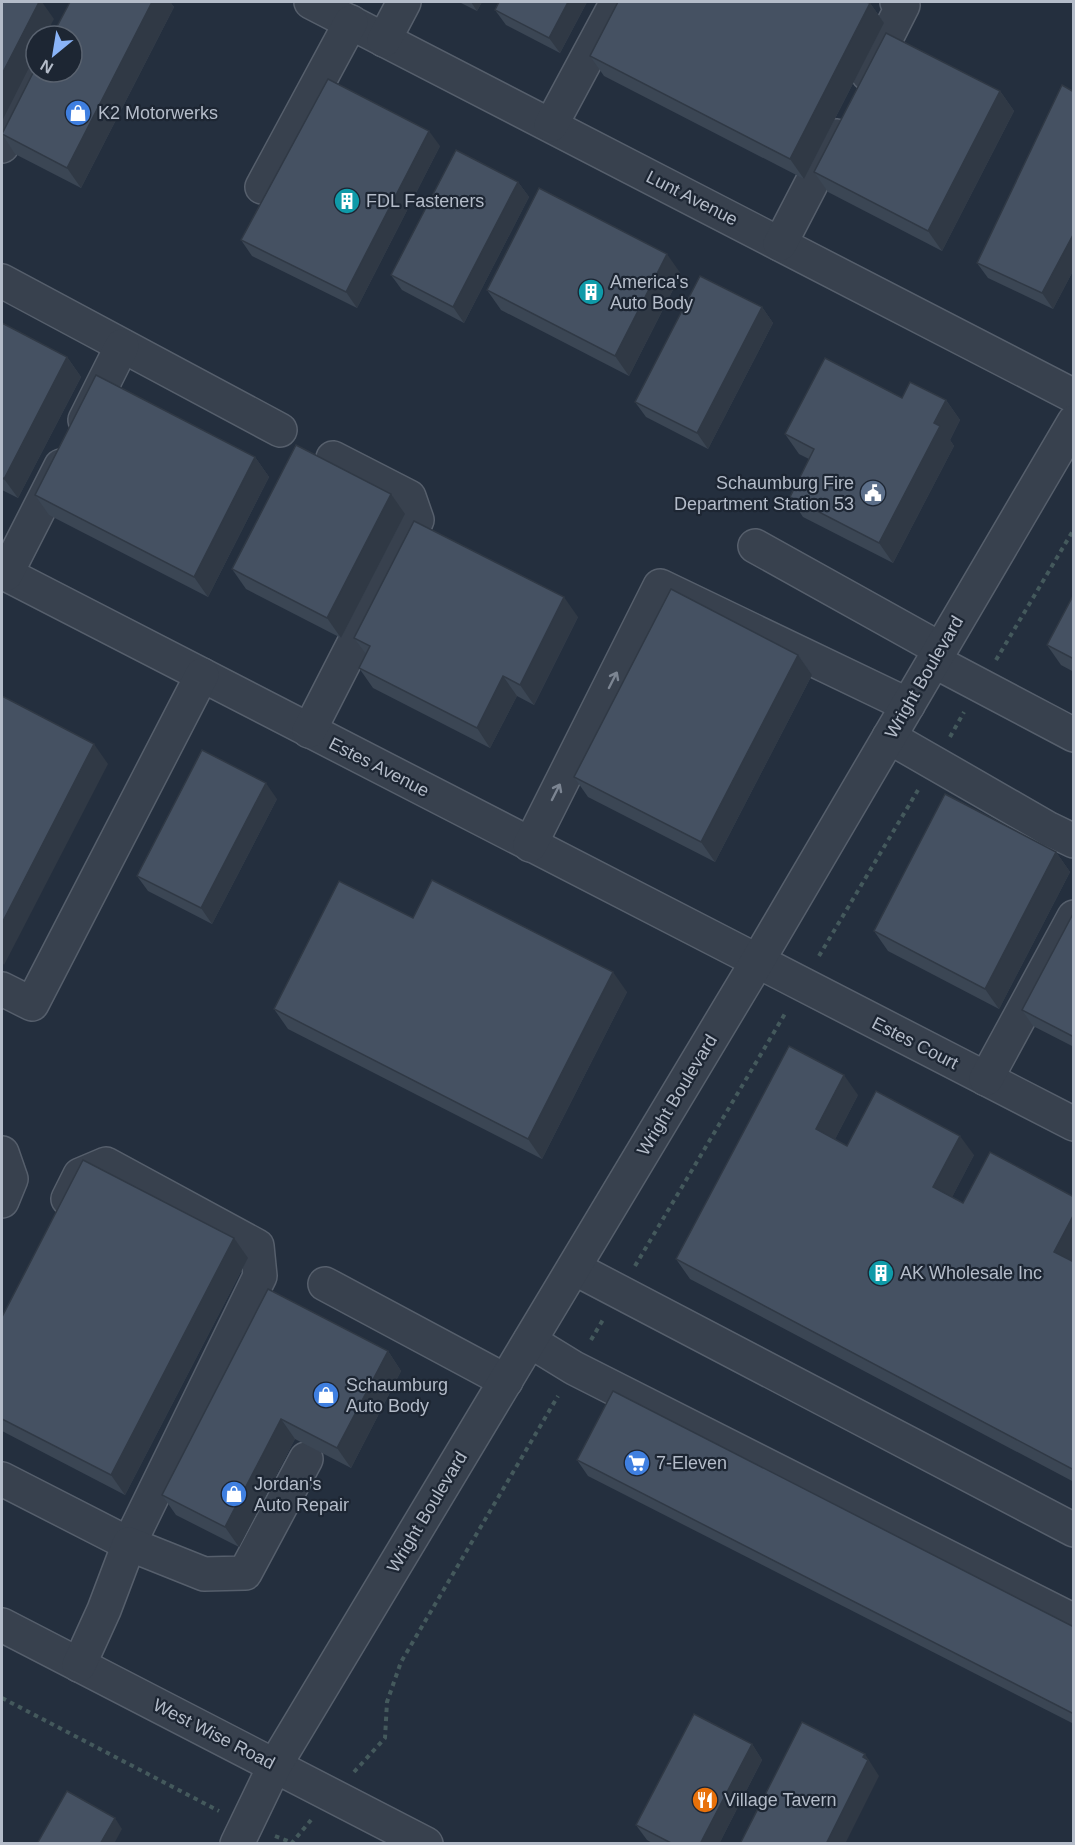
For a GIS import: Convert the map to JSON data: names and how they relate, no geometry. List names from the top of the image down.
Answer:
{
  "streets": {
    "street": [
      "Lunt Avenue",
      "Wright Boulevard",
      "Estes Avenue",
      "Estes Court",
      "West Wise Road"
    ]
  },
  "crossings": [
    ["Wright Boulevard", "Estes Avenue"],
    ["Wright Boulevard", "Estes Court"],
    ["Wright Boulevard", "West Wise Road"],
    ["Estes Avenue", "Estes Court"]
  ],
  "places": {
    "shop": ["K2 Motorwerks", "Schaumburg Auto Body", "Jordan's Auto Repair"],
    "building": ["FDL Fasteners", "America's Auto Body", "AK Wholesale Inc"],
    "public building": ["Schaumburg Fire Department Station 53"],
    "supermarket": ["7-Eleven"],
    "restaurant": ["Village Tavern"]
  },
  "north": "bottom left"
}
